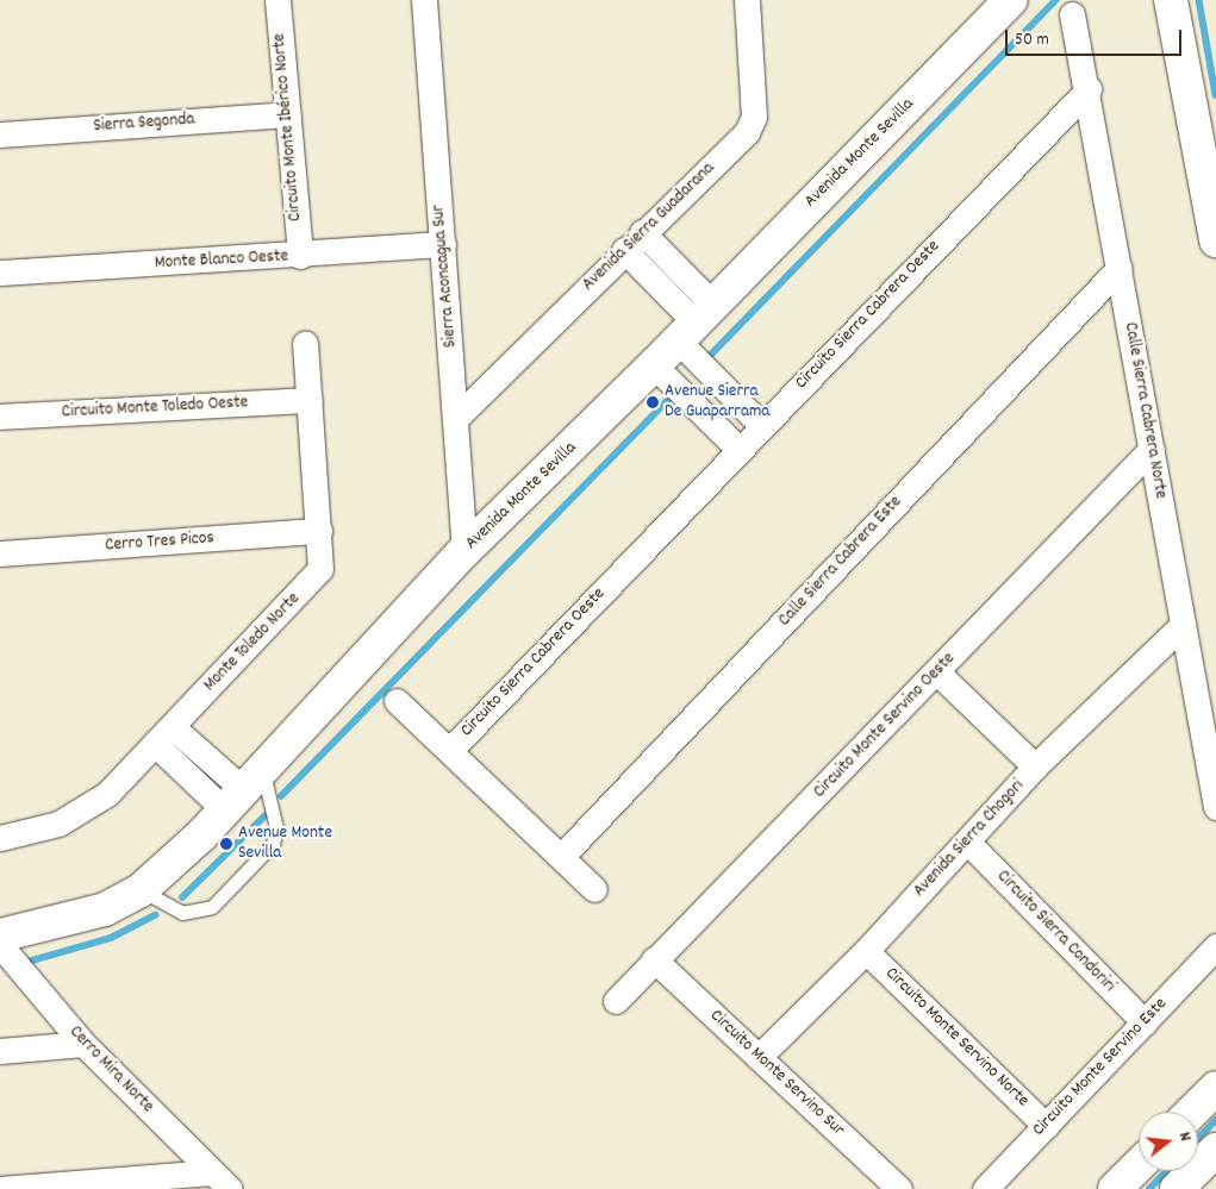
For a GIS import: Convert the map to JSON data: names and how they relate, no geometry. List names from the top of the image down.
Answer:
{
  "streets": {
    "street": [
      "Sierra Segonda",
      "Circuito Monte Ibérico Norte",
      "Avenida Monte Sevilla",
      "Avenida Sierra Guadarana",
      "Monte Blanco Oeste",
      "Sierra Aconcagua Sur",
      "Circuito Sierra Cabrera Oeste",
      "Circuito Monte Toledo Oeste",
      "Calle Sierra Cabrera Norte",
      "Cerro Tres Picos",
      "Calle Sierra Cabrera Este",
      "Monte Toledo Norte",
      "Circuito Monte Servino Oeste",
      "Avenida Sierra Chogori",
      "Circuito Sierra Condoriri",
      "Circuito Monte Servino Norte",
      "Circuito Monte Servino Este",
      "Cerro Mira Norte",
      "Circuito Monte Servino Sur"
    ]
  },
  "crossings": [
    ["Sierra Segonda", "Circuito Monte Ibérico Norte"],
    ["Circuito Monte Ibérico Norte", "Monte Blanco Oeste"],
    ["Avenida Monte Sevilla", "Sierra Aconcagua Sur"],
    ["Avenida Sierra Guadarana", "Sierra Aconcagua Sur"],
    ["Monte Blanco Oeste", "Sierra Aconcagua Sur"],
    ["Circuito Sierra Cabrera Oeste", "Calle Sierra Cabrera Norte"],
    ["Circuito Monte Toledo Oeste", "Monte Toledo Norte"],
    ["Calle Sierra Cabrera Norte", "Calle Sierra Cabrera Este"],
    ["Calle Sierra Cabrera Norte", "Circuito Monte Servino Oeste"],
    ["Calle Sierra Cabrera Norte", "Avenida Sierra Chogori"],
    ["Cerro Tres Picos", "Monte Toledo Norte"],
    ["Circuito Monte Servino Oeste", "Circuito Monte Servino Sur"],
    ["Avenida Sierra Chogori", "Circuito Sierra Condoriri"],
    ["Avenida Sierra Chogori", "Circuito Monte Servino Norte"],
    ["Avenida Sierra Chogori", "Circuito Monte Servino Sur"],
    ["Circuito Sierra Condoriri", "Circuito Monte Servino Este"],
    ["Circuito Monte Servino Norte", "Circuito Monte Servino Este"]
  ],
  "places": ["Avenue Sierra De Guaparrama", "Avenue Monte Sevilla"],
  "scale_bar": "50 m",
  "north": "right"
}
